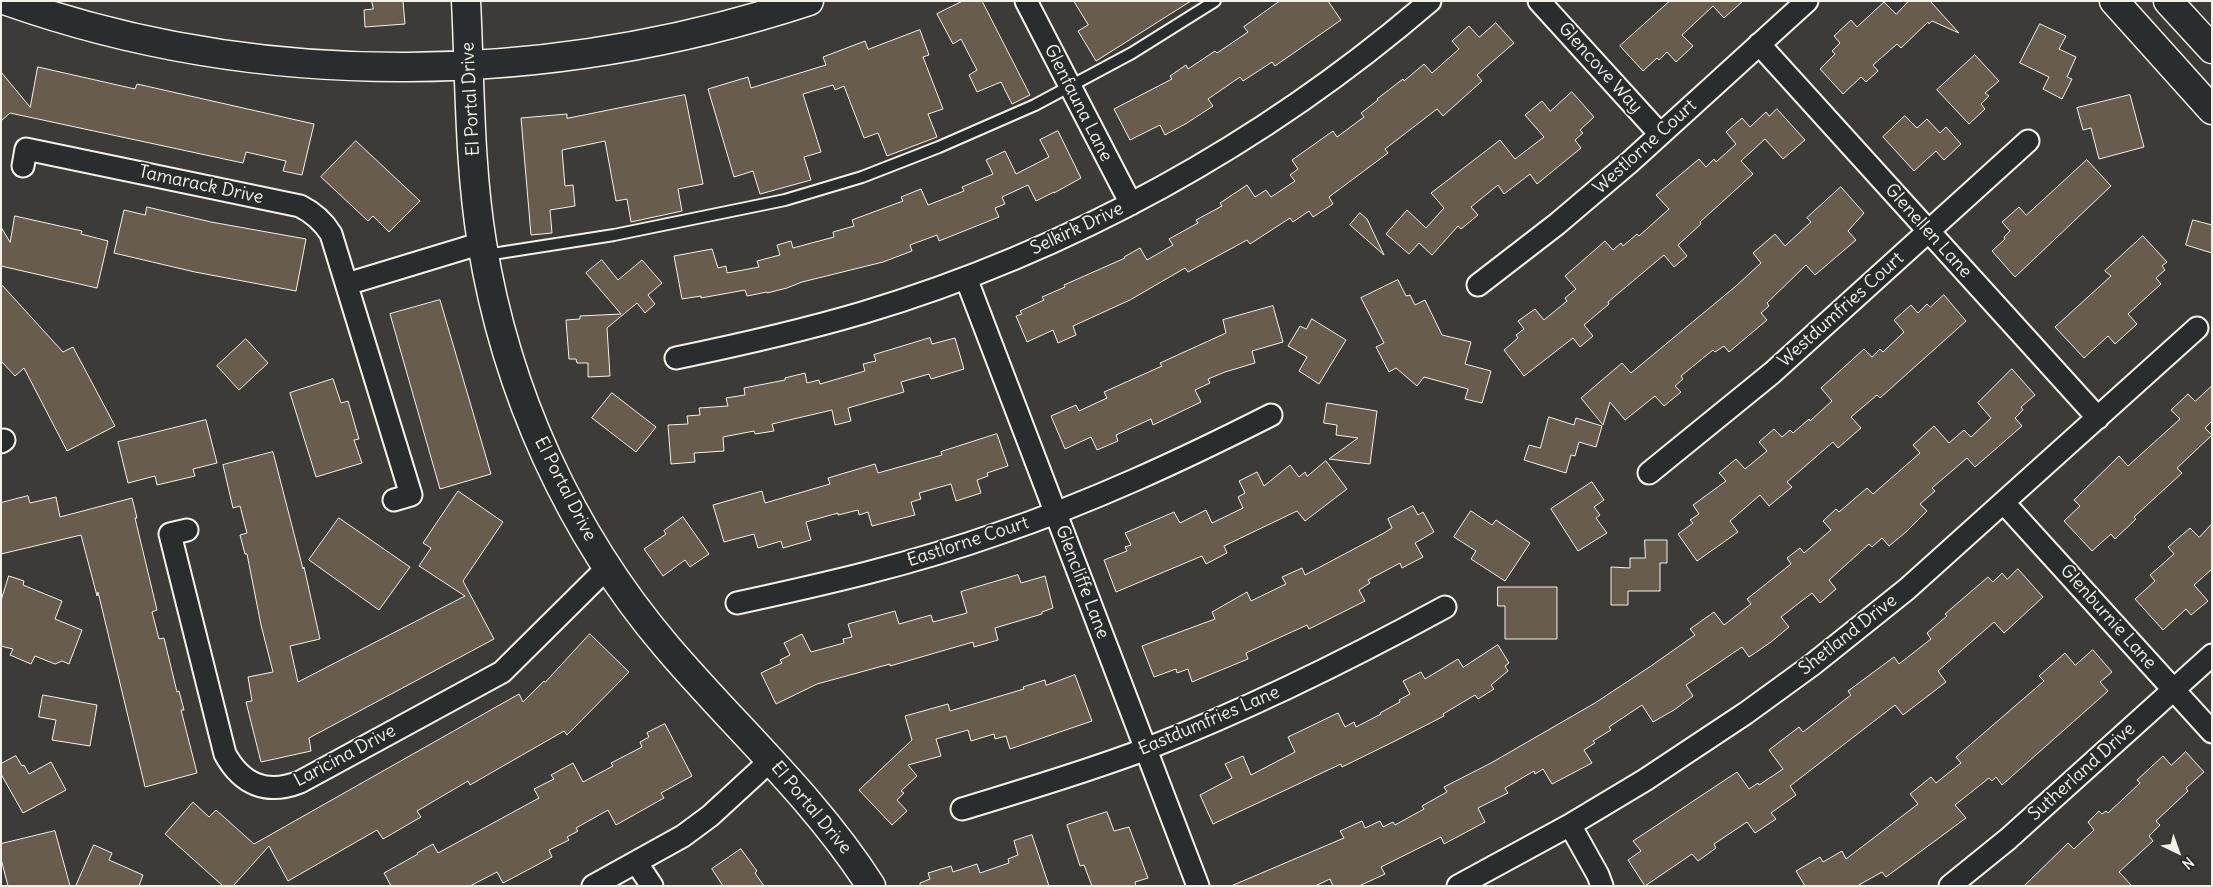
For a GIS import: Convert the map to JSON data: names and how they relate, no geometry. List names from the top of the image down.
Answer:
{
  "streets": {
    "street": [
      "Glencove Way",
      "El Portal Drive",
      "Glenfauna Lane",
      "Westlorne Court",
      "Tamarack Drive",
      "Selkirk Drive",
      "Glenellen Lane",
      "Westdumfries Court",
      "Eastlorne Court",
      "Glencliffe Lane",
      "Glenburnie Lane",
      "Shetland Drive",
      "Eastdumfries Lane",
      "Laricina Drive",
      "Sutherland Drive"
    ]
  },
  "crossings": [
    ["Glencove Way", "Westlorne Court"],
    ["El Portal Drive", "Laricina Drive"],
    ["Glenfauna Lane", "Selkirk Drive"],
    ["Westlorne Court", "Glenellen Lane"],
    ["Selkirk Drive", "Glencliffe Lane"],
    ["Glenellen Lane", "Westdumfries Court"],
    ["Glenellen Lane", "Shetland Drive"],
    ["Eastlorne Court", "Glencliffe Lane"],
    ["Glencliffe Lane", "Eastdumfries Lane"],
    ["Glenburnie Lane", "Shetland Drive"],
    ["Glenburnie Lane", "Sutherland Drive"]
  ],
  "north": "bottom right"
}
